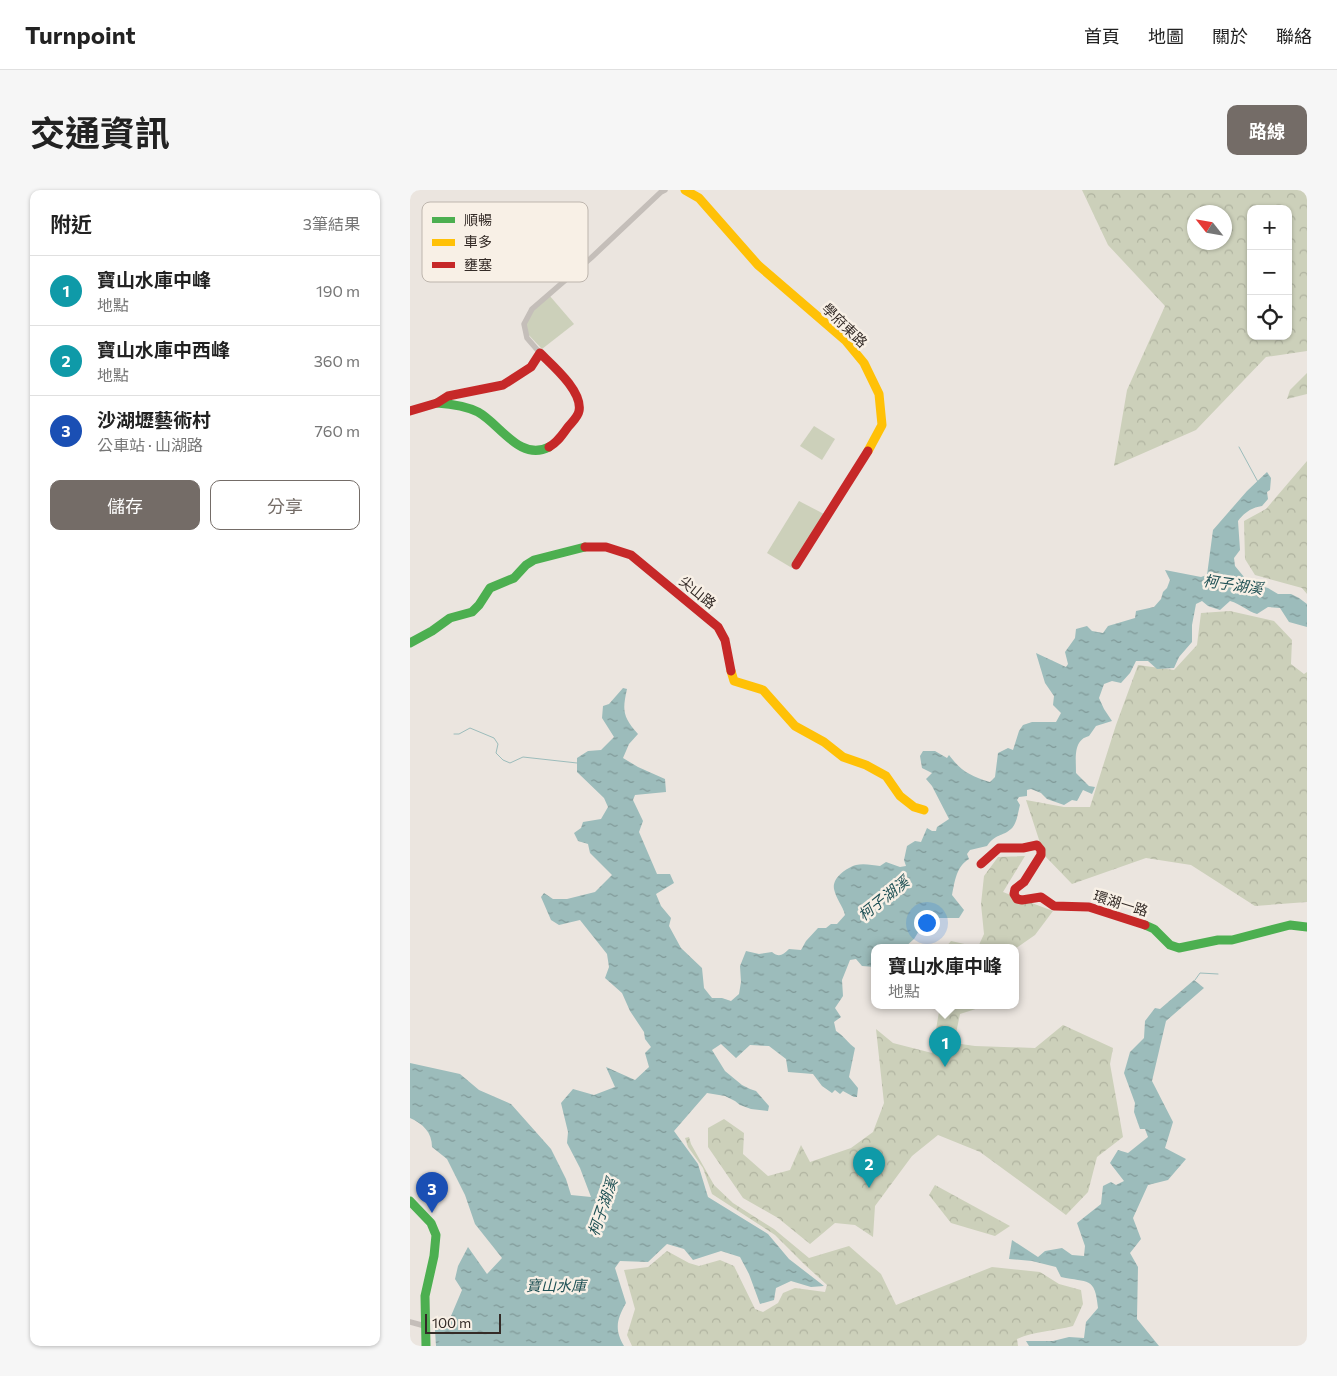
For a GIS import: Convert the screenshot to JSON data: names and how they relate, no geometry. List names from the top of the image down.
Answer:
{
  "streets": {
    "street": ["學府東路", "尖山路", "環湖一路"]
  },
  "water": ["柯子湖溪", "寶山水庫"],
  "legend": ["順暢", "車多", "壅塞"],
  "scale_bar": "100 m",
  "north": "top left",
  "page": {
    "header": "Turnpoint",
    "nav": [
      "首頁",
      "地圖",
      "關於",
      "聯絡"
    ],
    "title": "交通資訊",
    "buttons": [
      "路線",
      ["儲存", "分享"]
    ],
    "heading": ["附近", "3筆結果"],
    "map_buttons": ["+", "−"],
    "list": [
      {
        "mark": "1",
        "name": "寶山水庫中峰",
        "note": "地點",
        "value": "190 m"
      },
      {
        "mark": "2",
        "name": "寶山水庫中西峰",
        "note": "地點",
        "value": "360 m"
      },
      {
        "mark": "3",
        "name": "沙湖壢藝術村",
        "note": "公車站 · 山湖路",
        "value": "760 m"
      }
    ],
    "popup": ["寶山水庫中峰", "地點"],
    "pins": ["1", "2", "3"],
    "scale": "100 m"
  }
}
